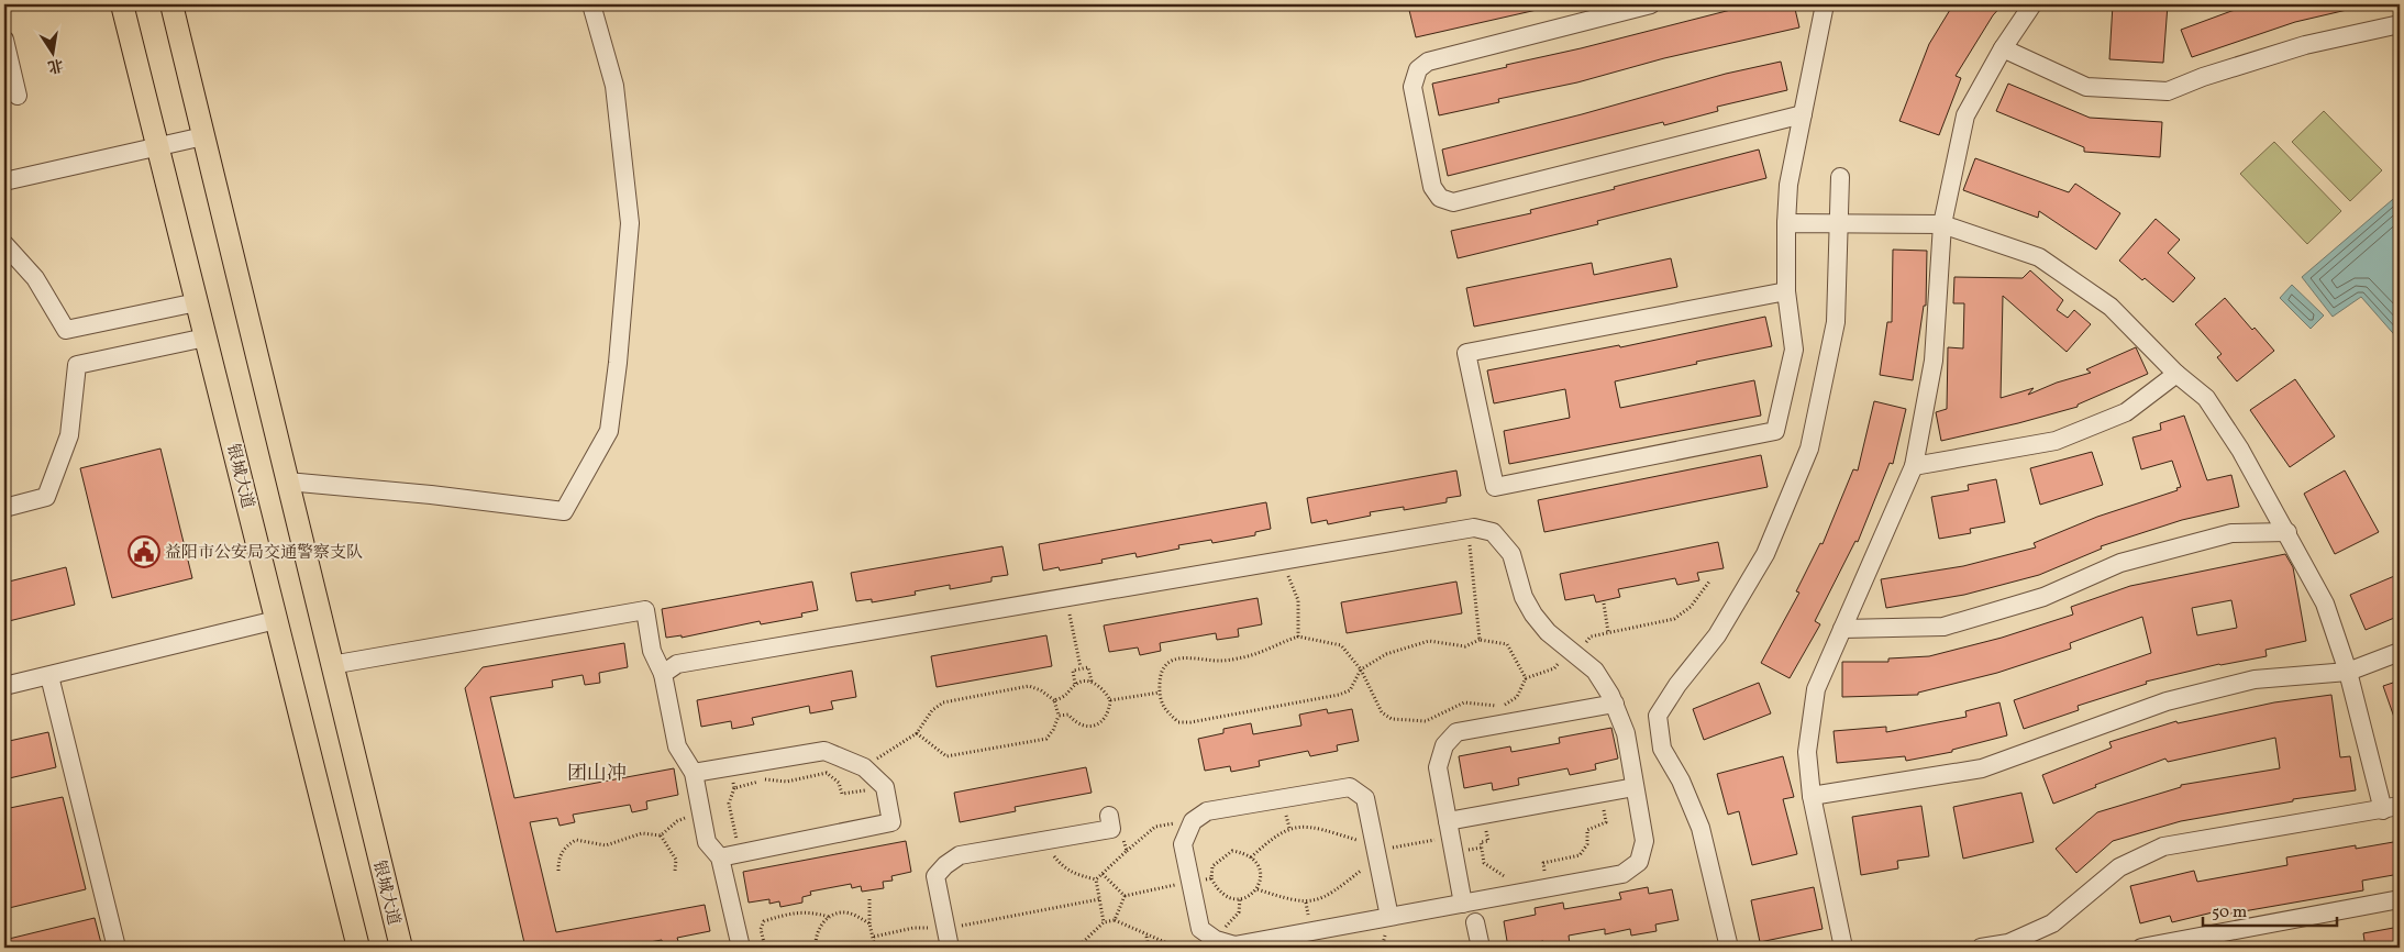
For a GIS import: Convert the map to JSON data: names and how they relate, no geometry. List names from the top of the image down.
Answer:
{
  "streets": {
    "main road": ["银城大道"]
  },
  "districts": ["团山冲"],
  "places": {
    "public building": ["益阳市公安局交通警察支队"]
  },
  "scale_bar": "50 m",
  "north": "bottom"
}
